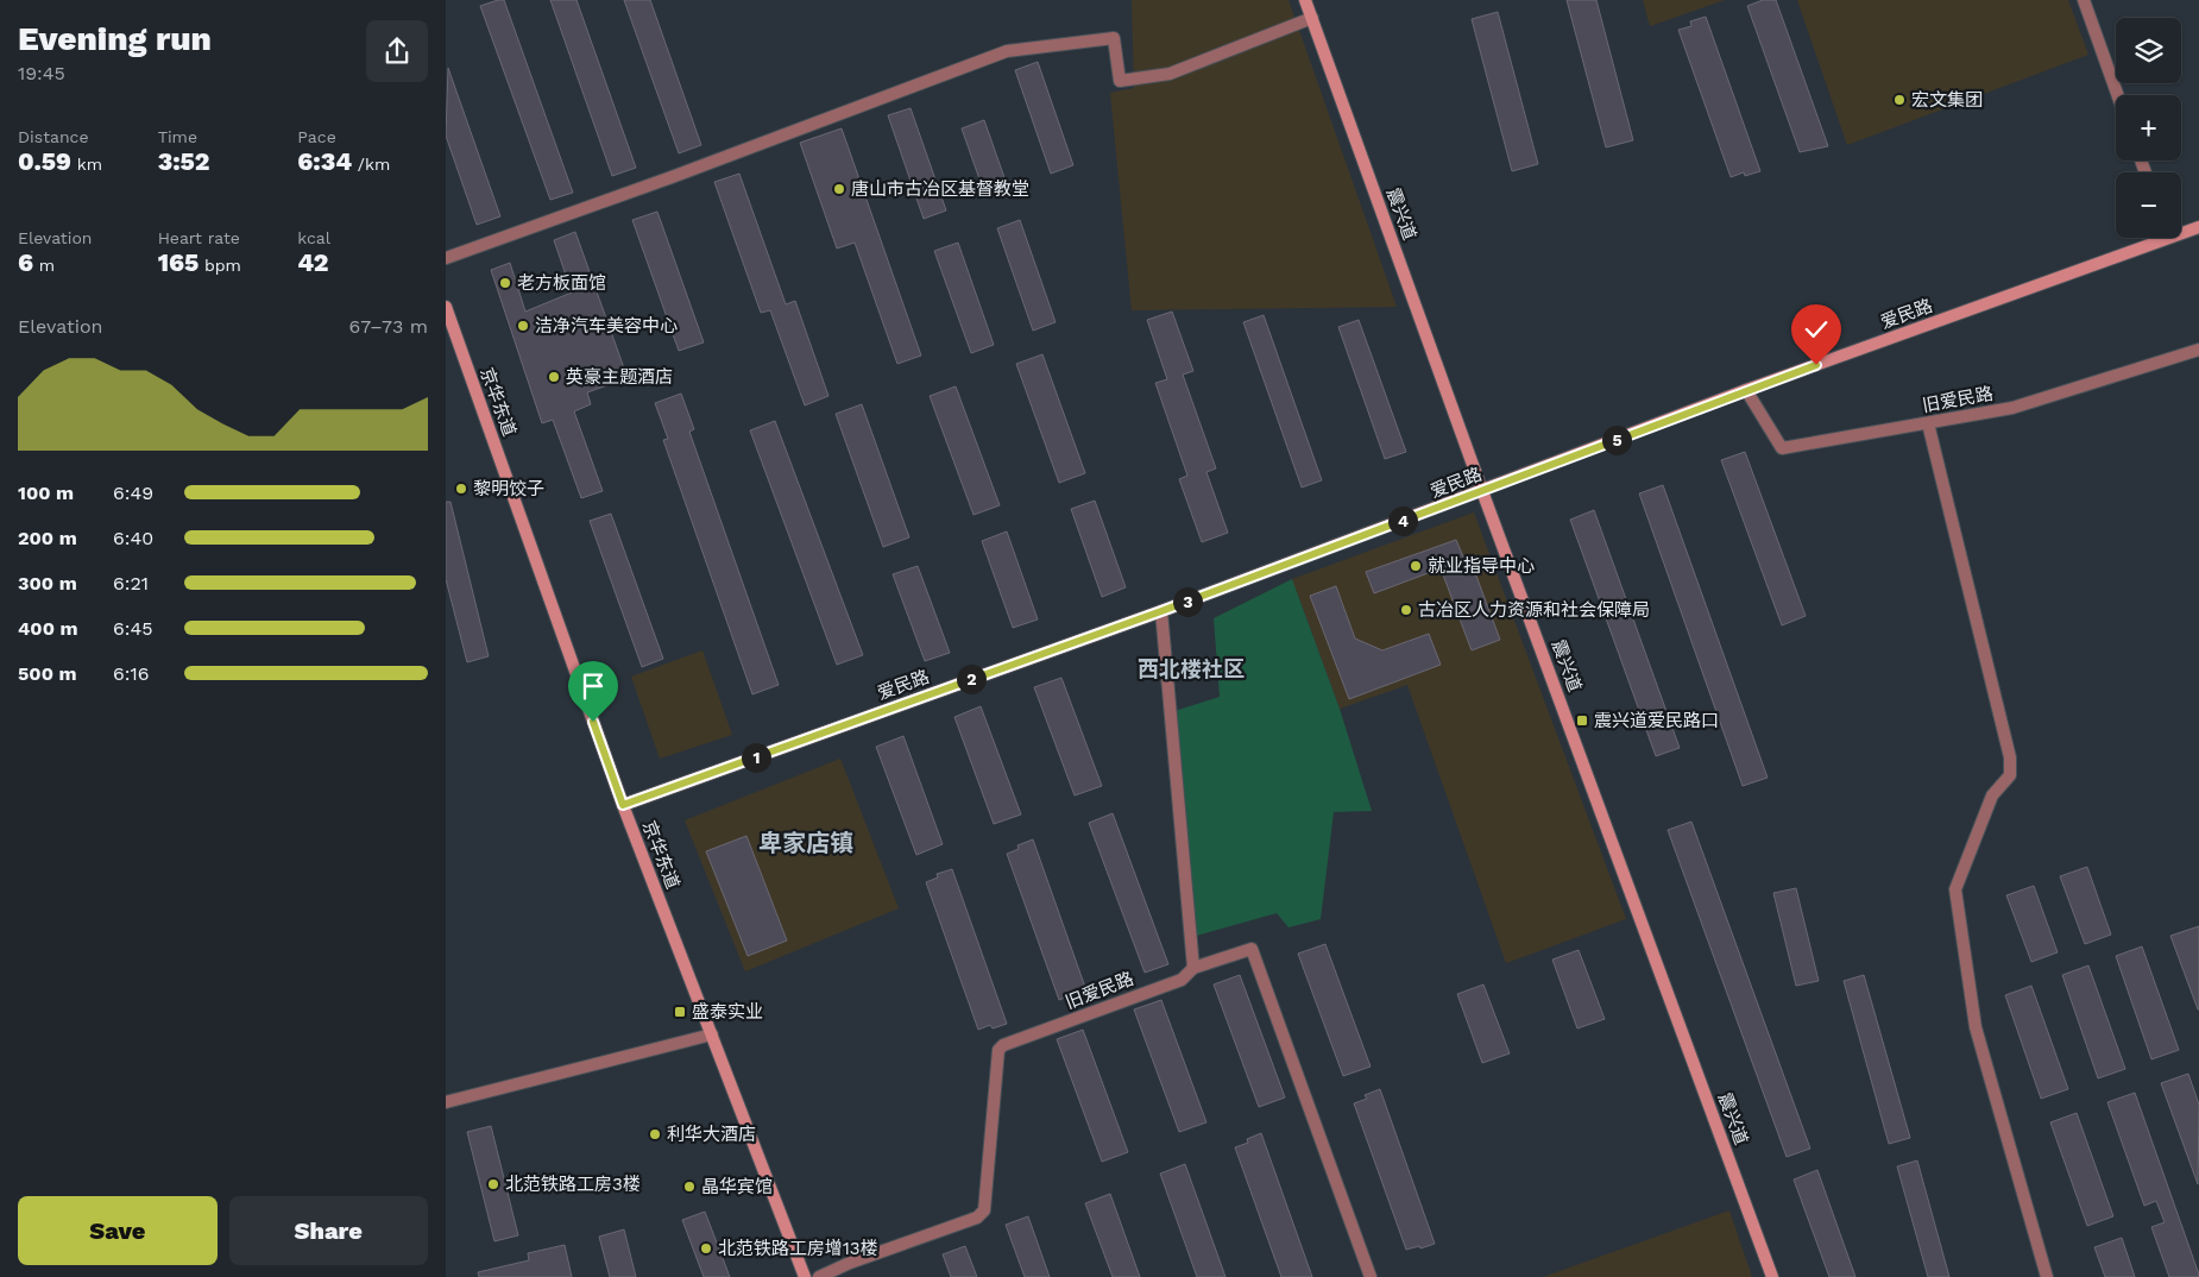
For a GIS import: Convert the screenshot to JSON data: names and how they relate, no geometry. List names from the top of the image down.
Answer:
{
  "streets": {
    "street": [
      "震兴道",
      "爱民路",
      "旧爱民路",
      "京华东道"
    ]
  },
  "crossings": [
    ["震兴道", "爱民路"],
    ["爱民路", "旧爱民路"],
    ["爱民路", "京华东道"]
  ],
  "districts": ["西北楼社区", "卑家店镇"],
  "places": {
    "other": [
      "宏文集团",
      "唐山市古冶区基督教堂",
      "老方板面馆",
      "洁净汽车美容中心",
      "英豪主题酒店",
      "黎明饺子",
      "就业指导中心",
      "古冶区人力资源和社会保障局",
      "利华大酒店",
      "北范铁路工房3楼",
      "晶华宾馆",
      "北范铁路工房增13楼"
    ],
    "transit": ["震兴道爱民路口", "盛泰实业"]
  },
  "page": {
    "heading": ["Evening run", "19:45"],
    "map_buttons": ["+", "−"],
    "stats": [
      ["Distance", "0.59 km"],
      ["Time", "3:52"],
      ["Pace", "6:34 /km"],
      ["Elevation", "6 m"],
      ["Heart rate", "165 bpm"],
      ["kcal", "42"]
    ],
    "chart": ["Elevation", "67–73 m"],
    "pins": [
      "5",
      "4",
      "3",
      "2",
      "1"
    ],
    "list": [
      {
        "name": "100 m",
        "note": "6:49"
      },
      {
        "name": "200 m",
        "note": "6:40"
      },
      {
        "name": "300 m",
        "note": "6:21"
      },
      {
        "name": "400 m",
        "note": "6:45"
      },
      {
        "name": "500 m",
        "note": "6:16"
      }
    ],
    "buttons": ["Save", "Share"]
  }
}
